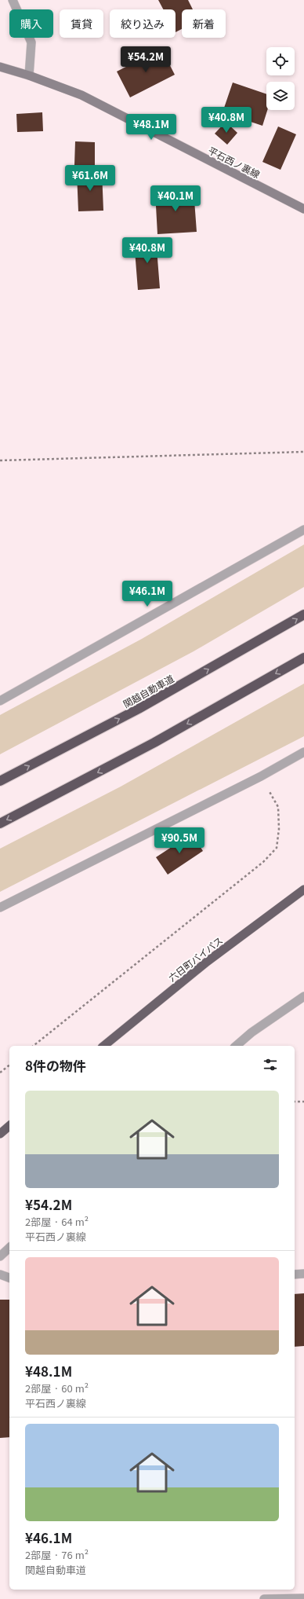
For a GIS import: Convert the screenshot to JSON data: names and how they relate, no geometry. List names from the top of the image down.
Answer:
{
  "streets": {
    "highway": ["関越自動車道", "六日町バイパス"],
    "main road": ["平石西ノ裏線"]
  },
  "page": {
    "chip": [
      "購入",
      "賃貸",
      "絞り込み",
      "新着"
    ],
    "price": [
      "¥54.2M",
      "¥40.8M",
      "¥48.1M",
      "¥61.6M",
      "¥40.1M",
      "¥40.8M",
      "¥46.1M",
      "¥90.5M"
    ],
    "heading": "8件の物件",
    "list": [
      {
        "name": "¥54.2M",
        "note": "2部屋 · 64 m² · 平石西ノ裏線"
      },
      {
        "name": "¥48.1M",
        "note": "2部屋 · 60 m² · 平石西ノ裏線"
      },
      {
        "name": "¥46.1M",
        "note": "2部屋 · 76 m² · 関越自動車道"
      }
    ]
  }
}
